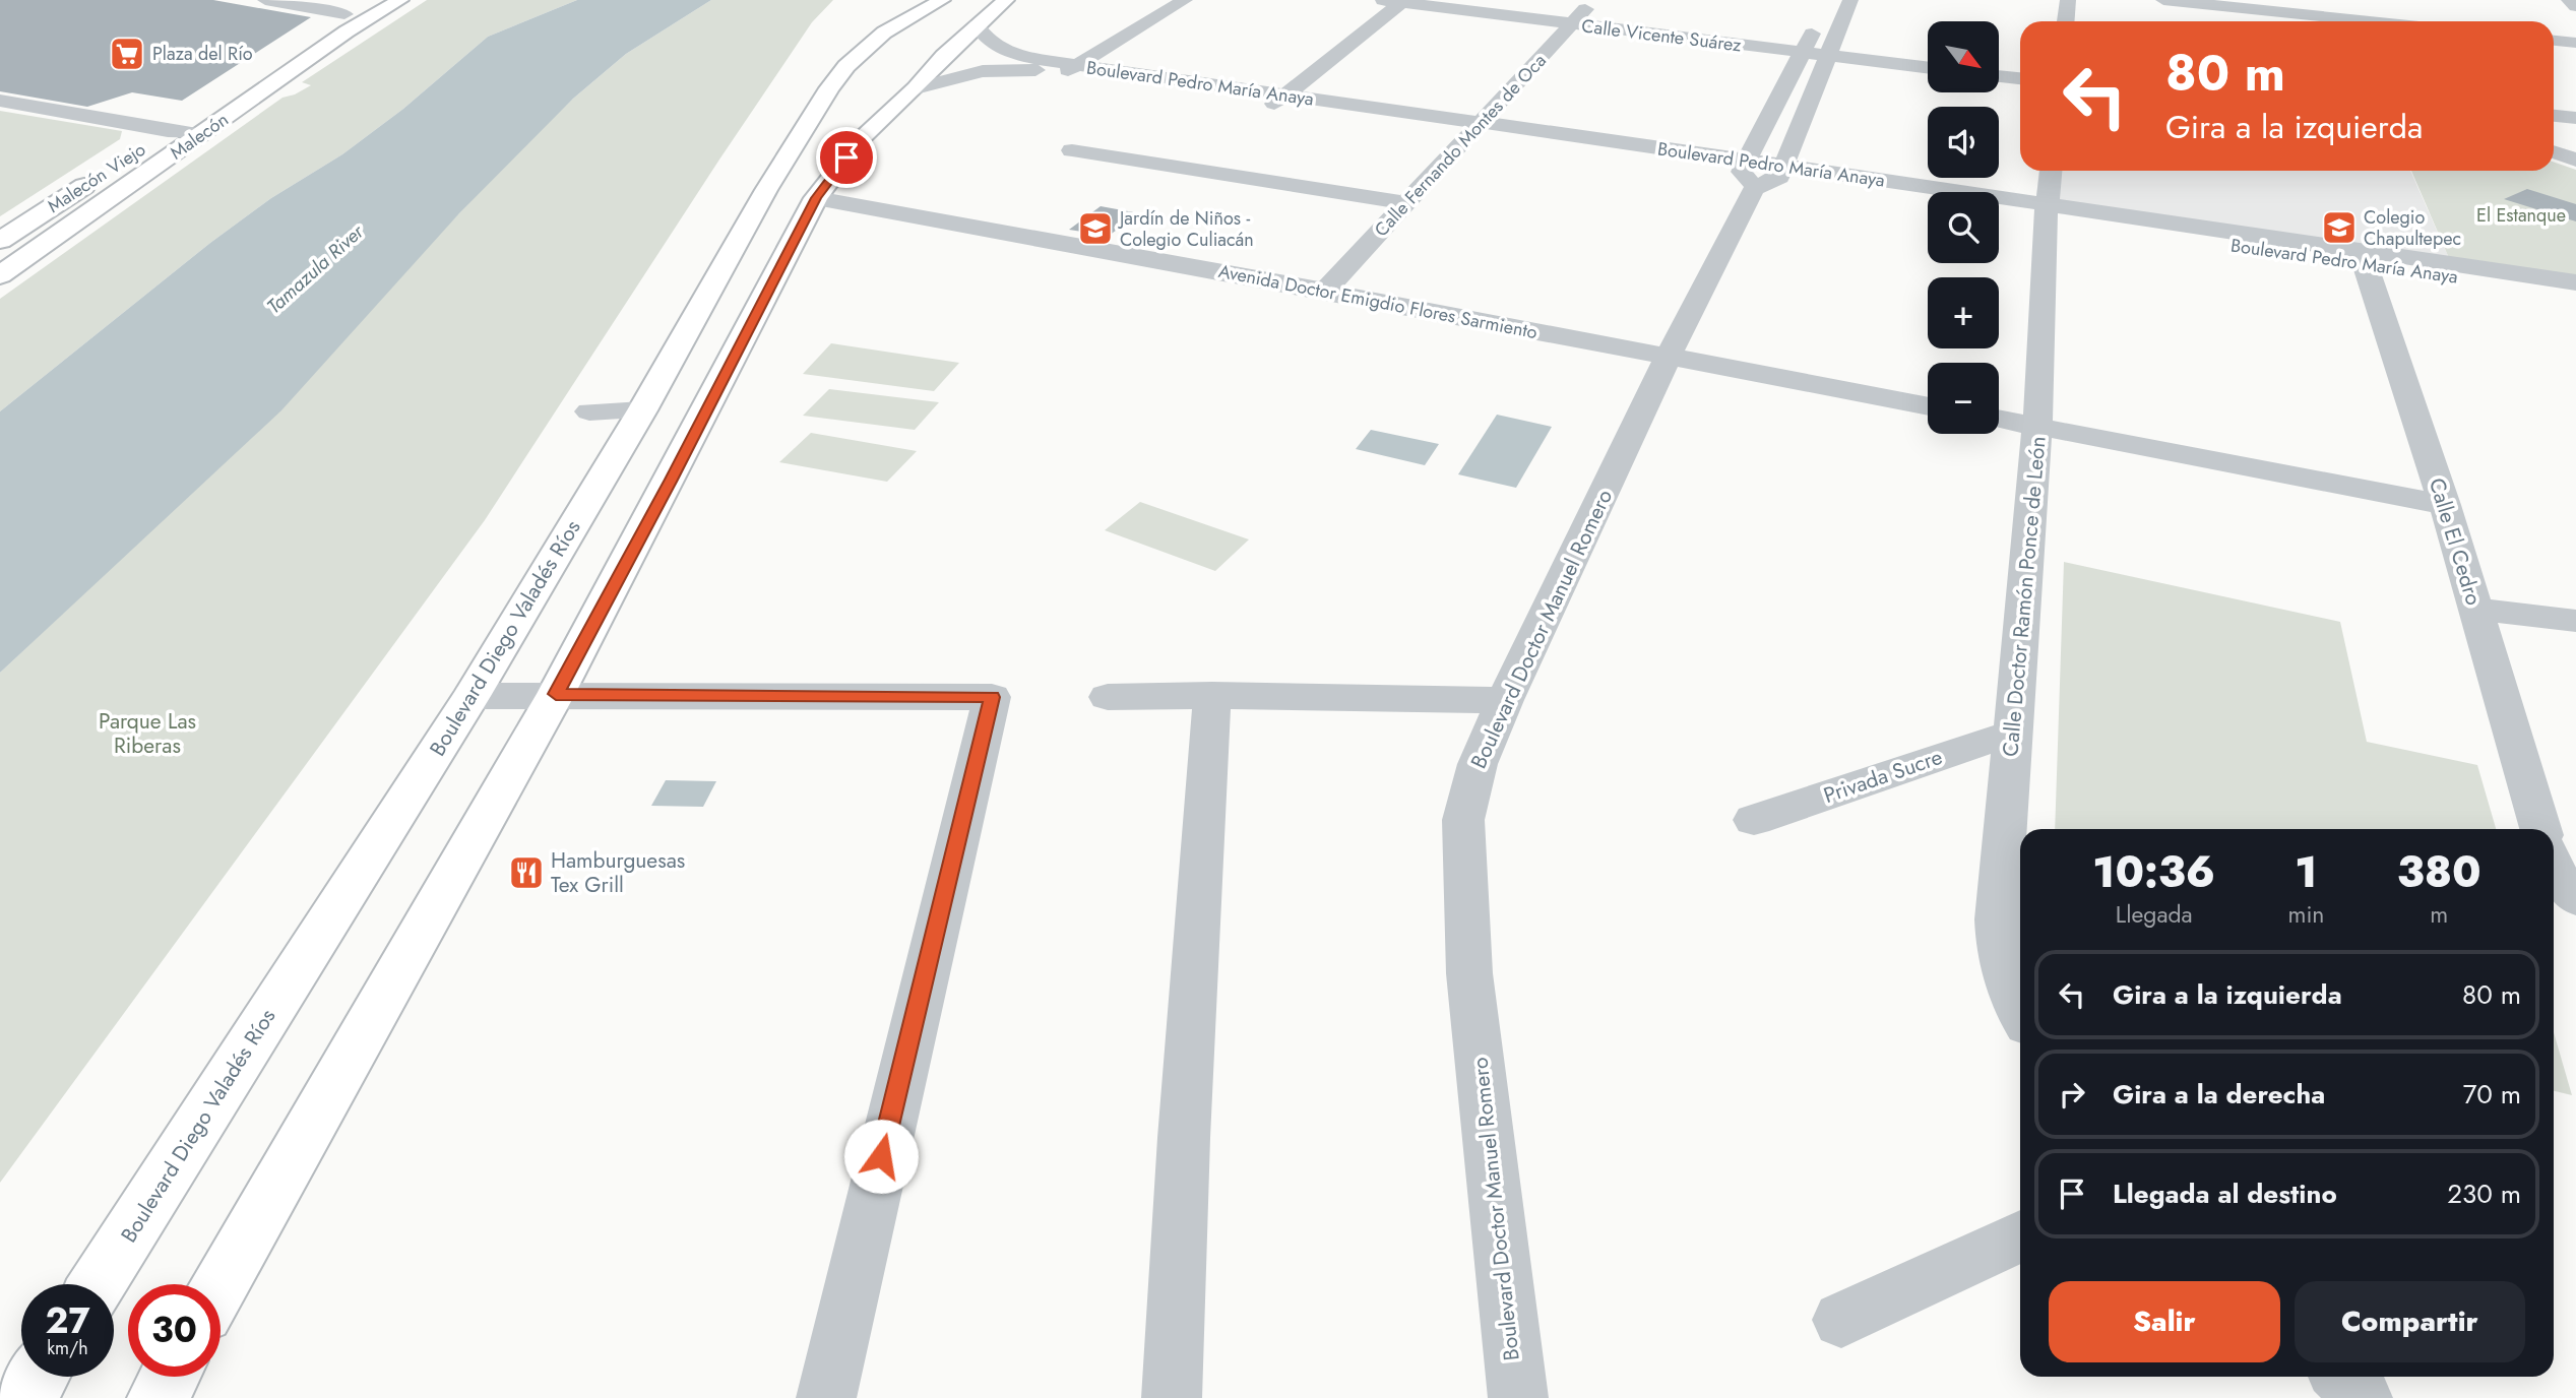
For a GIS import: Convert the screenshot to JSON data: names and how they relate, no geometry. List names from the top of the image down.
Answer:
{
  "streets": {
    "main road": ["Malecón", "Malecón Viejo", "Boulevard Diego Valadés Ríos"],
    "street": [
      "Calle Vicente Suárez",
      "Boulevard Pedro María Anaya",
      "Calle Fernando Montes de Oca",
      "Avenida Doctor Emigdio Flores Sarmiento",
      "Calle El Cedro",
      "Calle Doctor Ramón Ponce de León",
      "Boulevard Doctor Manuel Romero",
      "Privada Sucre"
    ]
  },
  "crossings": [
    ["Calle Vicente Suárez", "Calle Fernando Montes de Oca"],
    ["Calle Vicente Suárez", "Boulevard Doctor Manuel Romero"],
    ["Boulevard Pedro María Anaya", "Calle Fernando Montes de Oca"],
    ["Boulevard Pedro María Anaya", "Calle El Cedro"],
    ["Boulevard Pedro María Anaya", "Calle Doctor Ramón Ponce de León"],
    ["Boulevard Pedro María Anaya", "Boulevard Doctor Manuel Romero"],
    ["Malecón", "Malecón Viejo"],
    ["Calle Fernando Montes de Oca", "Avenida Doctor Emigdio Flores Sarmiento"],
    ["Avenida Doctor Emigdio Flores Sarmiento", "Boulevard Doctor Manuel Romero"],
    ["Calle Doctor Ramón Ponce de León", "Privada Sucre"]
  ],
  "water": ["Tamazula River"],
  "parks": ["El Estanque", "Parque Las Riberas"],
  "places": {
    "supermarket": ["Plaza del Río"],
    "school or university": ["Colegio Chapultepec", "Jardín de Niños - Colegio Culiacán"],
    "restaurant": ["Hamburguesas Tex Grill"]
  },
  "north": "bottom right",
  "page": {
    "map_buttons": ["+", "−"],
    "turn": ["80 m", "Gira a la izquierda"],
    "eta": [
      "10:36",
      "Llegada",
      "1",
      "min",
      "380",
      "m"
    ],
    "list": [
      {
        "name": "Gira a la izquierda",
        "value": "80 m"
      },
      {
        "name": "Gira a la derecha",
        "value": "70 m"
      },
      {
        "name": "Llegada al destino",
        "value": "230 m"
      }
    ],
    "buttons": ["Salir", "Compartir"],
    "speed": "27 km/h",
    "limit": "30"
  }
}
